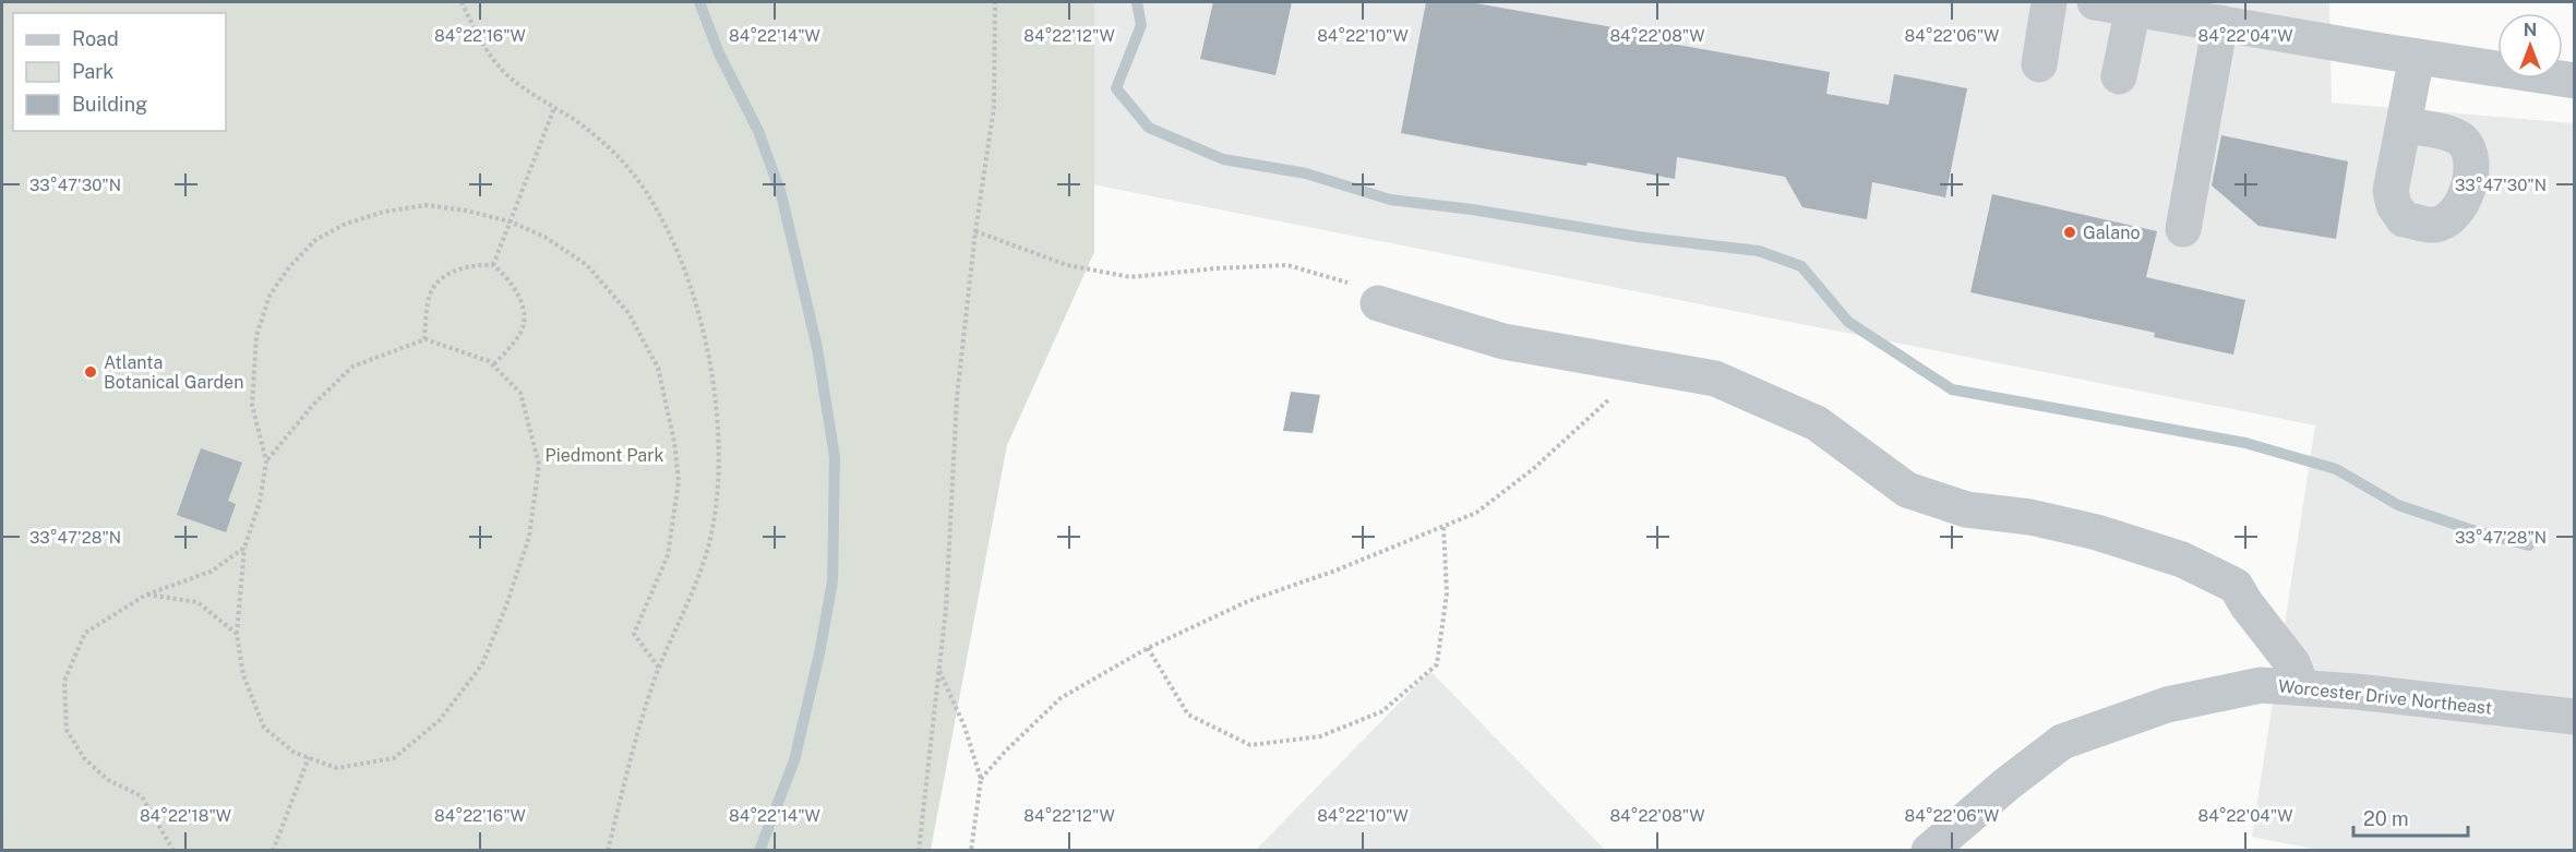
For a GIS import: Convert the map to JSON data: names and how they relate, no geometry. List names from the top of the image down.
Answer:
{
  "streets": {
    "street": ["Worcester Drive Northeast"]
  },
  "parks": ["Piedmont Park"],
  "places": ["Galano", "Atlanta Botanical Garden"],
  "legend": ["Road", "Park", "Building"],
  "scale_bar": "20 m",
  "north": "top",
  "coordinates": [
    "84°22'16\"W",
    "84°22'14\"W",
    "84°22'12\"W",
    "84°22'10\"W",
    "84°22'08\"W",
    "84°22'06\"W",
    "84°22'04\"W",
    "33°47'30\"N",
    "33°47'28\"N",
    "84°22'18\"W"
  ]
}
